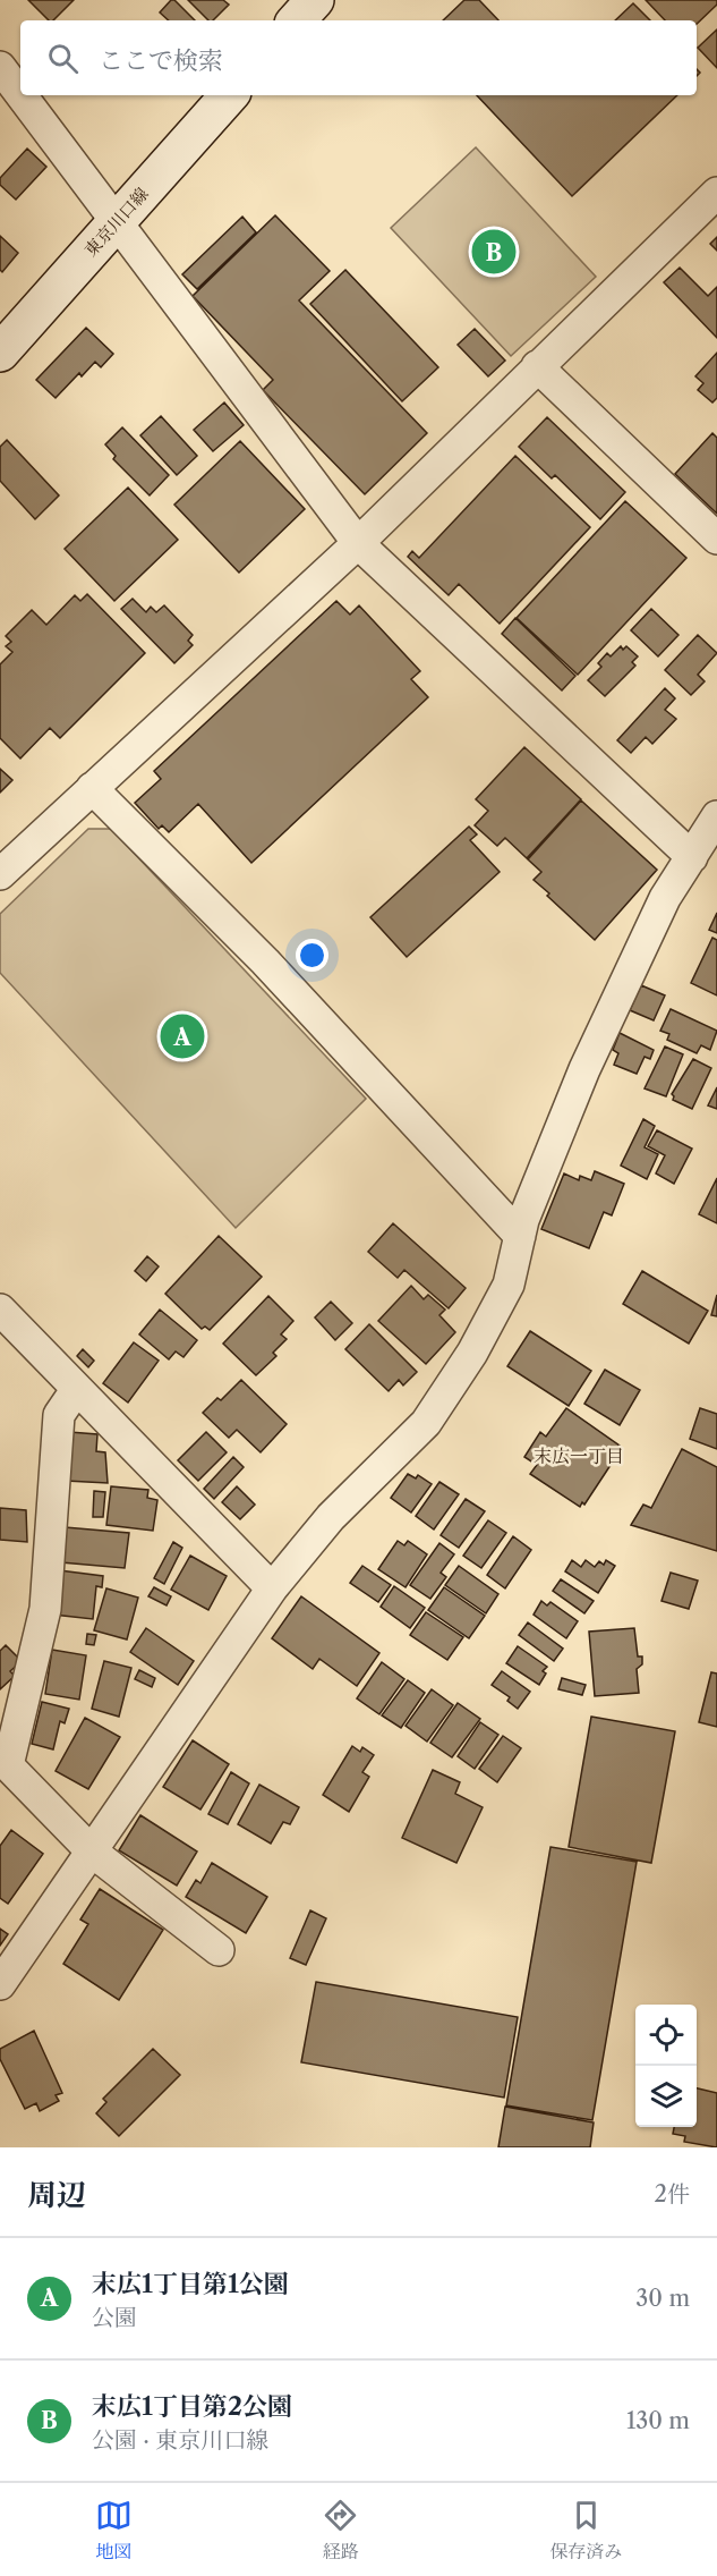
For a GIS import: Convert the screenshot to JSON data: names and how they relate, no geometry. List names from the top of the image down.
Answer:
{
  "streets": {
    "main road": ["東京川口線"]
  },
  "districts": ["末広一丁目"],
  "page": {
    "search": "ここで検索",
    "pins": ["B", "A"],
    "heading": ["周辺", "2件"],
    "list": [
      {
        "mark": "A",
        "name": "末広1丁目第1公園",
        "note": "公園",
        "value": "30 m"
      },
      {
        "mark": "B",
        "name": "末広1丁目第2公園",
        "note": "公園 · 東京川口線",
        "value": "130 m"
      }
    ],
    "nav": ["地図", "経路", "保存済み"]
  }
}
